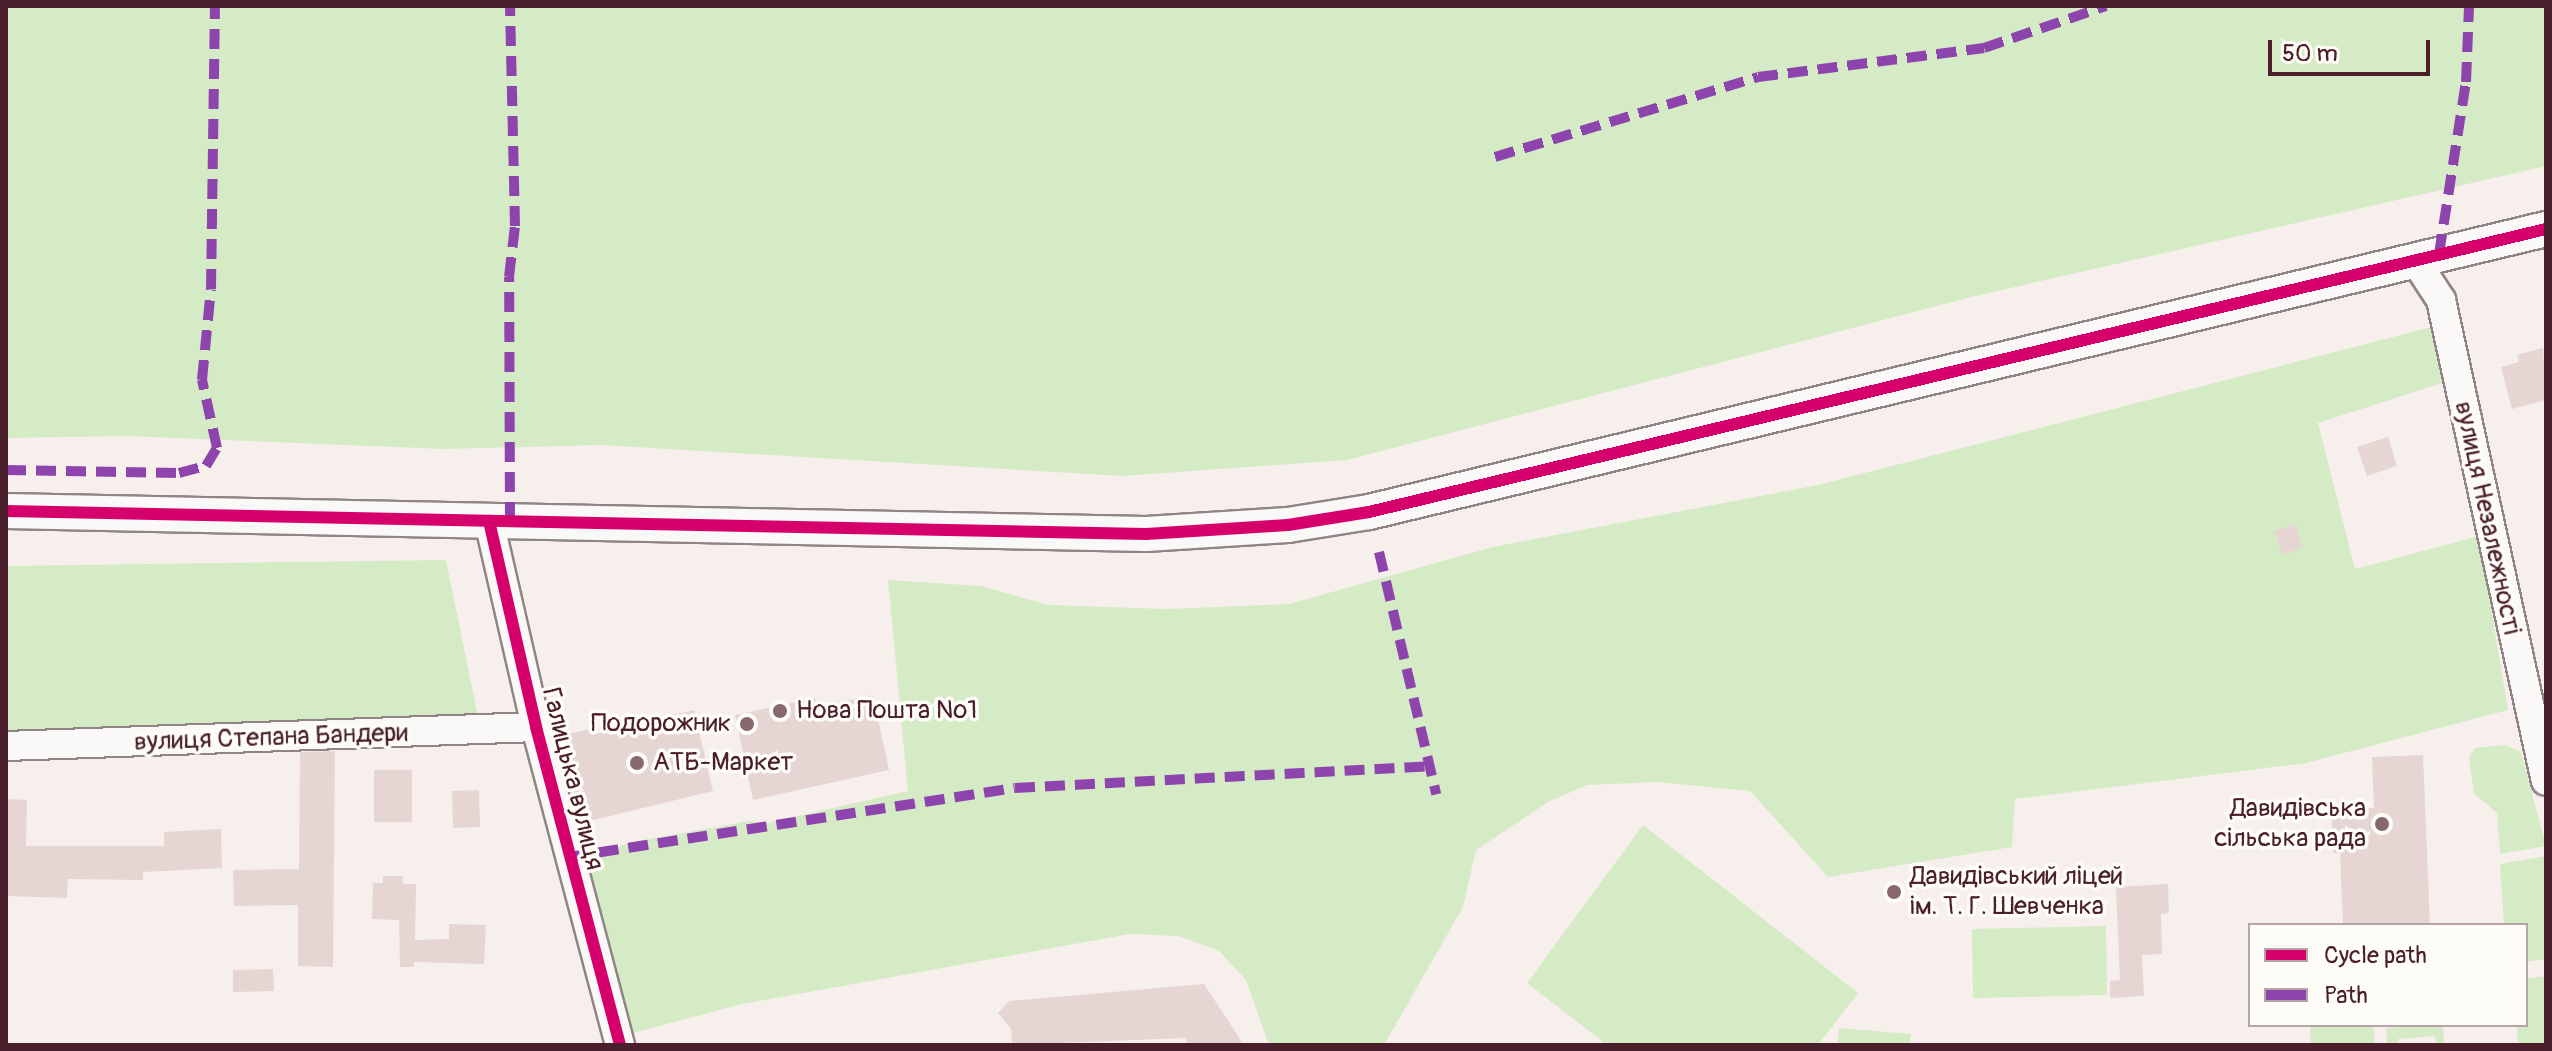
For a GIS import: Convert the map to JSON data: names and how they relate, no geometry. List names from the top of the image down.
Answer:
{
  "streets": {
    "street": ["вулиця Незалежності", "вулиця Степана Бандери", "Галицька вулиця"]
  },
  "crossings": [
    ["вулиця Степана Бандери", "Галицька вулиця"]
  ],
  "places": [
    "Нова Пошта №1",
    "Подорожник",
    "АТБ-Маркет",
    "Давидівська сільська рада",
    "Давидівський ліцей ім. Т. Г. Шевченка"
  ],
  "legend": ["Cycle path", "Path"],
  "scale_bar": "50 m"
}
